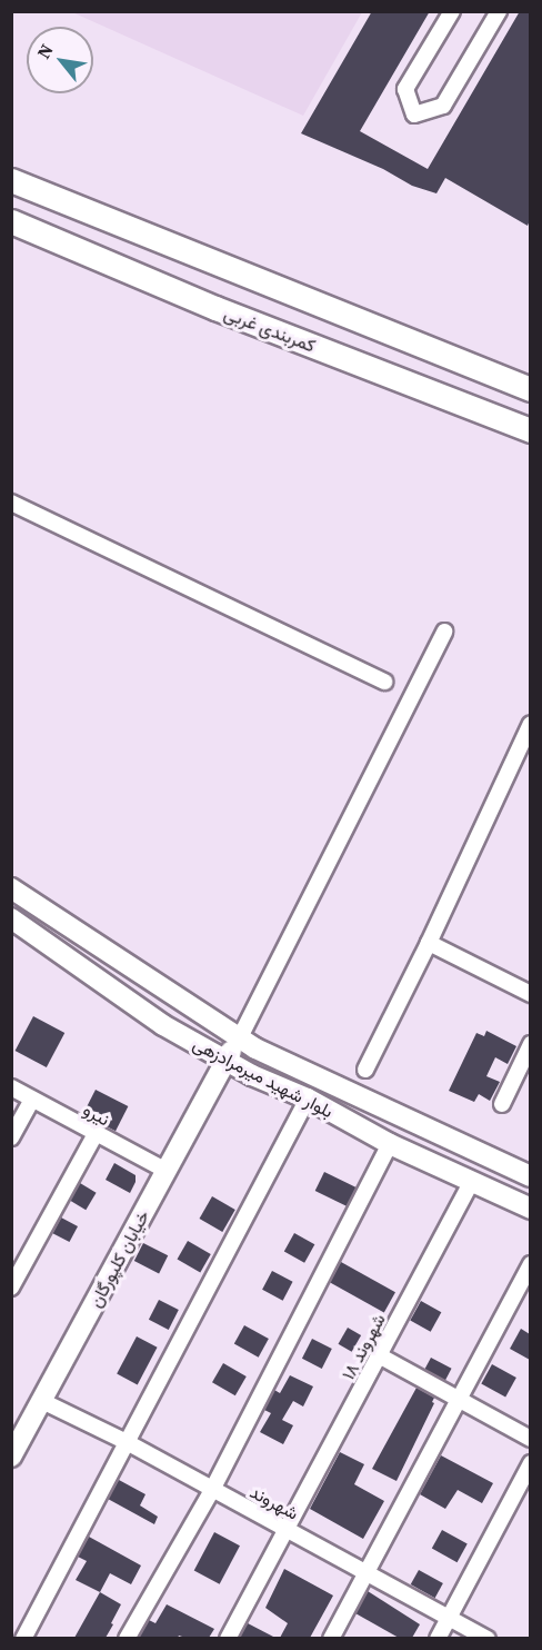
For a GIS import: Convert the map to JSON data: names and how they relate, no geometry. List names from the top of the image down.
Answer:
{
  "streets": {
    "highway": ["کمربندی غربی"],
    "main road": ["بلوار شهید میرمرادزهی", "خیابان کلپورگان"],
    "street": ["نیرو", "شهروند ۱۸", "شهروند"]
  },
  "crossings": [
    ["بلوار شهید میرمرادزهی", "خیابان کلپورگان"],
    ["بلوار شهید میرمرادزهی", "شهروند ۱۸"],
    ["نیرو", "خیابان کلپورگان"],
    ["خیابان کلپورگان", "شهروند"],
    ["شهروند ۱۸", "شهروند"]
  ],
  "north": "top left"
}
